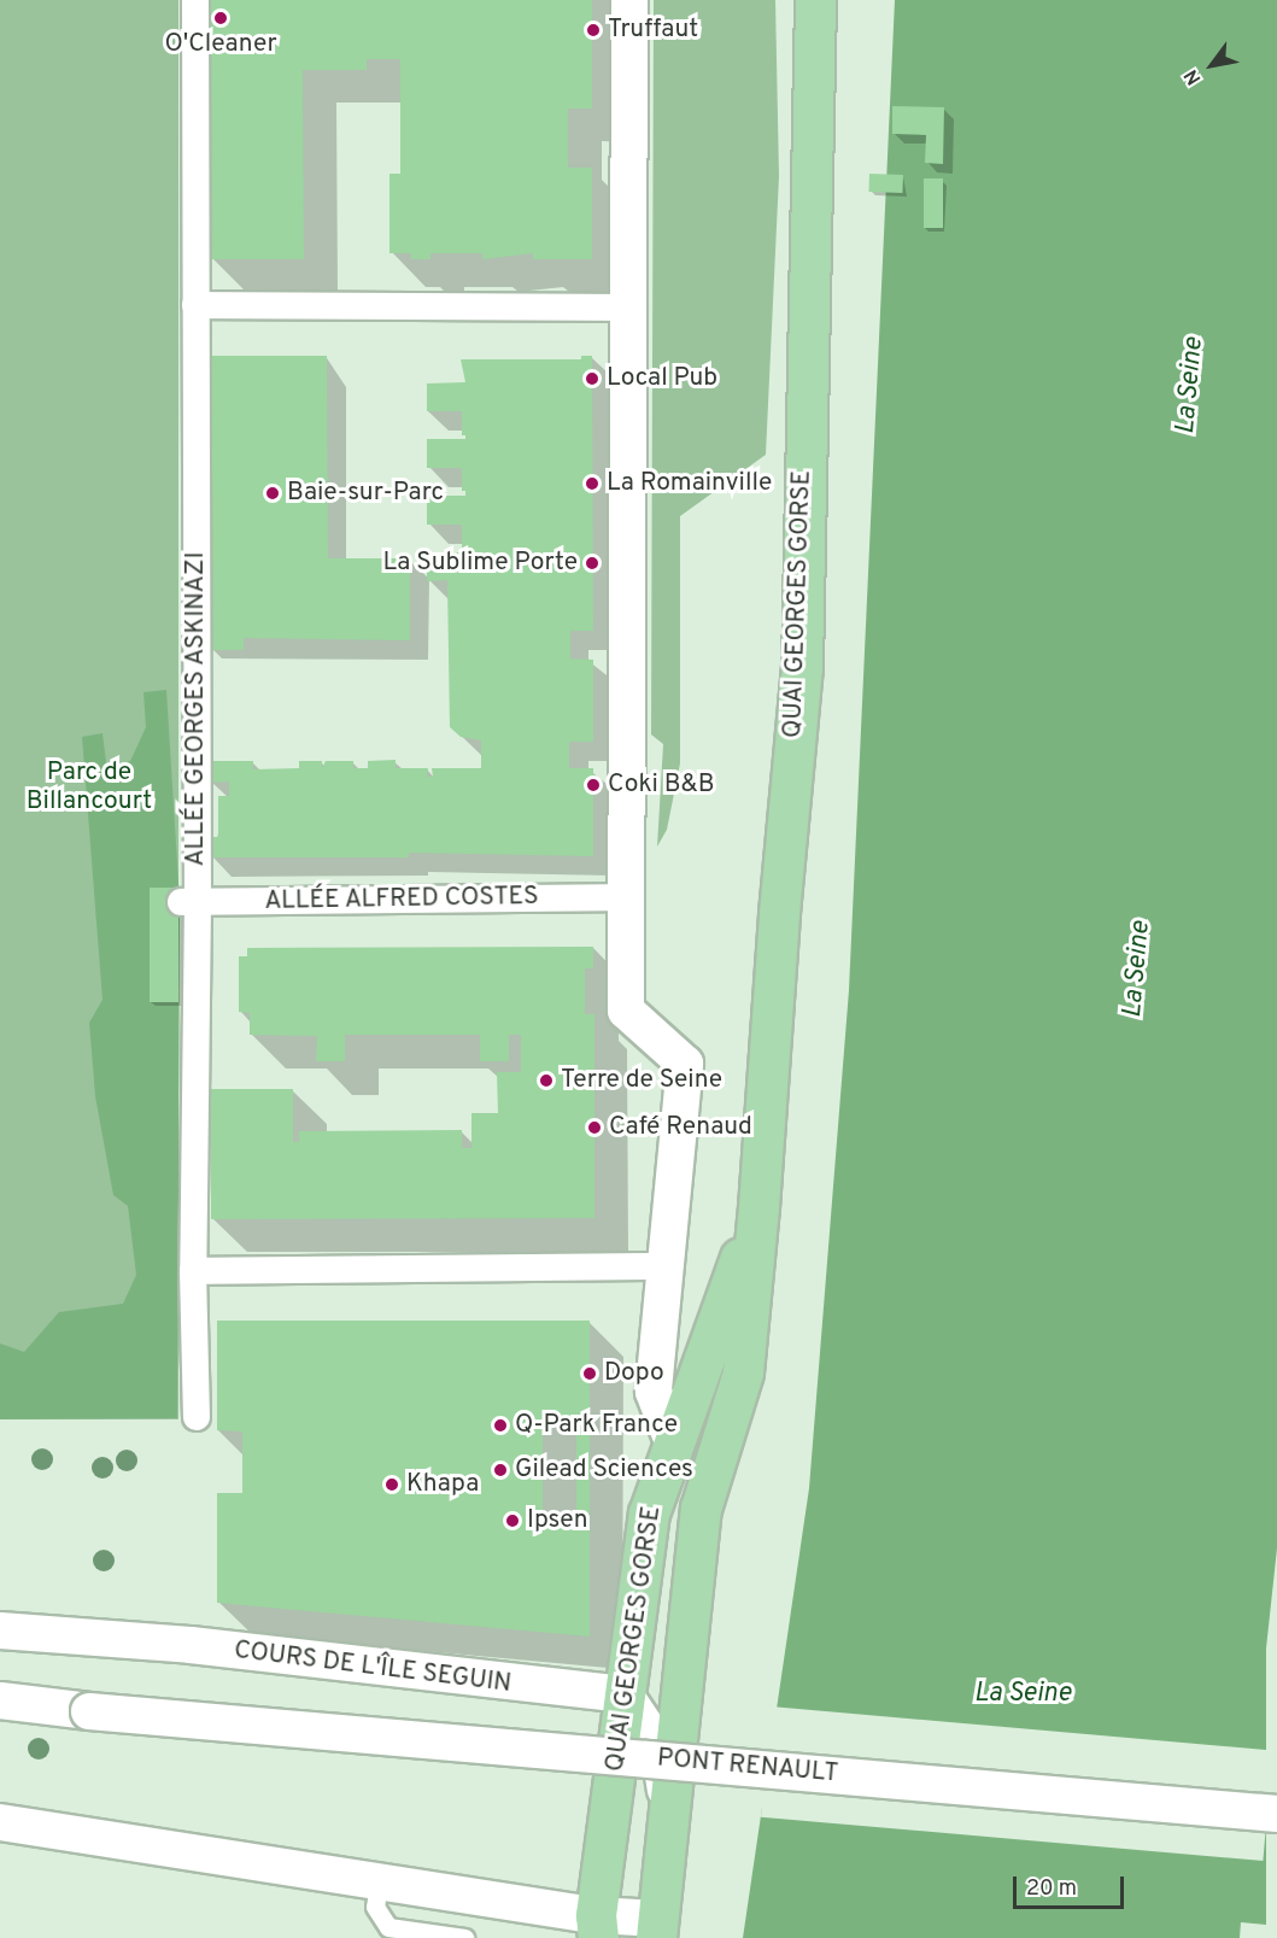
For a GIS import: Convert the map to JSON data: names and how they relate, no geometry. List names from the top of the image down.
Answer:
{
  "streets": {
    "main road": ["QUAI GEORGES GORSE"],
    "street": [
      "ALLÉE GEORGES ASKINAZI",
      "ALLÉE ALFRED COSTES",
      "COURS DE L'ÎLE SEGUIN",
      "PONT RENAULT"
    ]
  },
  "crossings": [
    ["QUAI GEORGES GORSE", "COURS DE L'ÎLE SEGUIN"],
    ["ALLÉE GEORGES ASKINAZI", "ALLÉE ALFRED COSTES"]
  ],
  "water": ["La Seine"],
  "parks": ["Parc de Billancourt"],
  "places": [
    "O'Cleaner",
    "Truffaut",
    "Local Pub",
    "La Romainville",
    "Baie-sur-Parc",
    "La Sublime Porte",
    "Coki B&B",
    "Terre de Seine",
    "Café Renaud",
    "Dopo",
    "Q-Park France",
    "Gilead Sciences",
    "Khapa",
    "Ipsen"
  ],
  "scale_bar": "20 m",
  "north": "bottom left"
}
